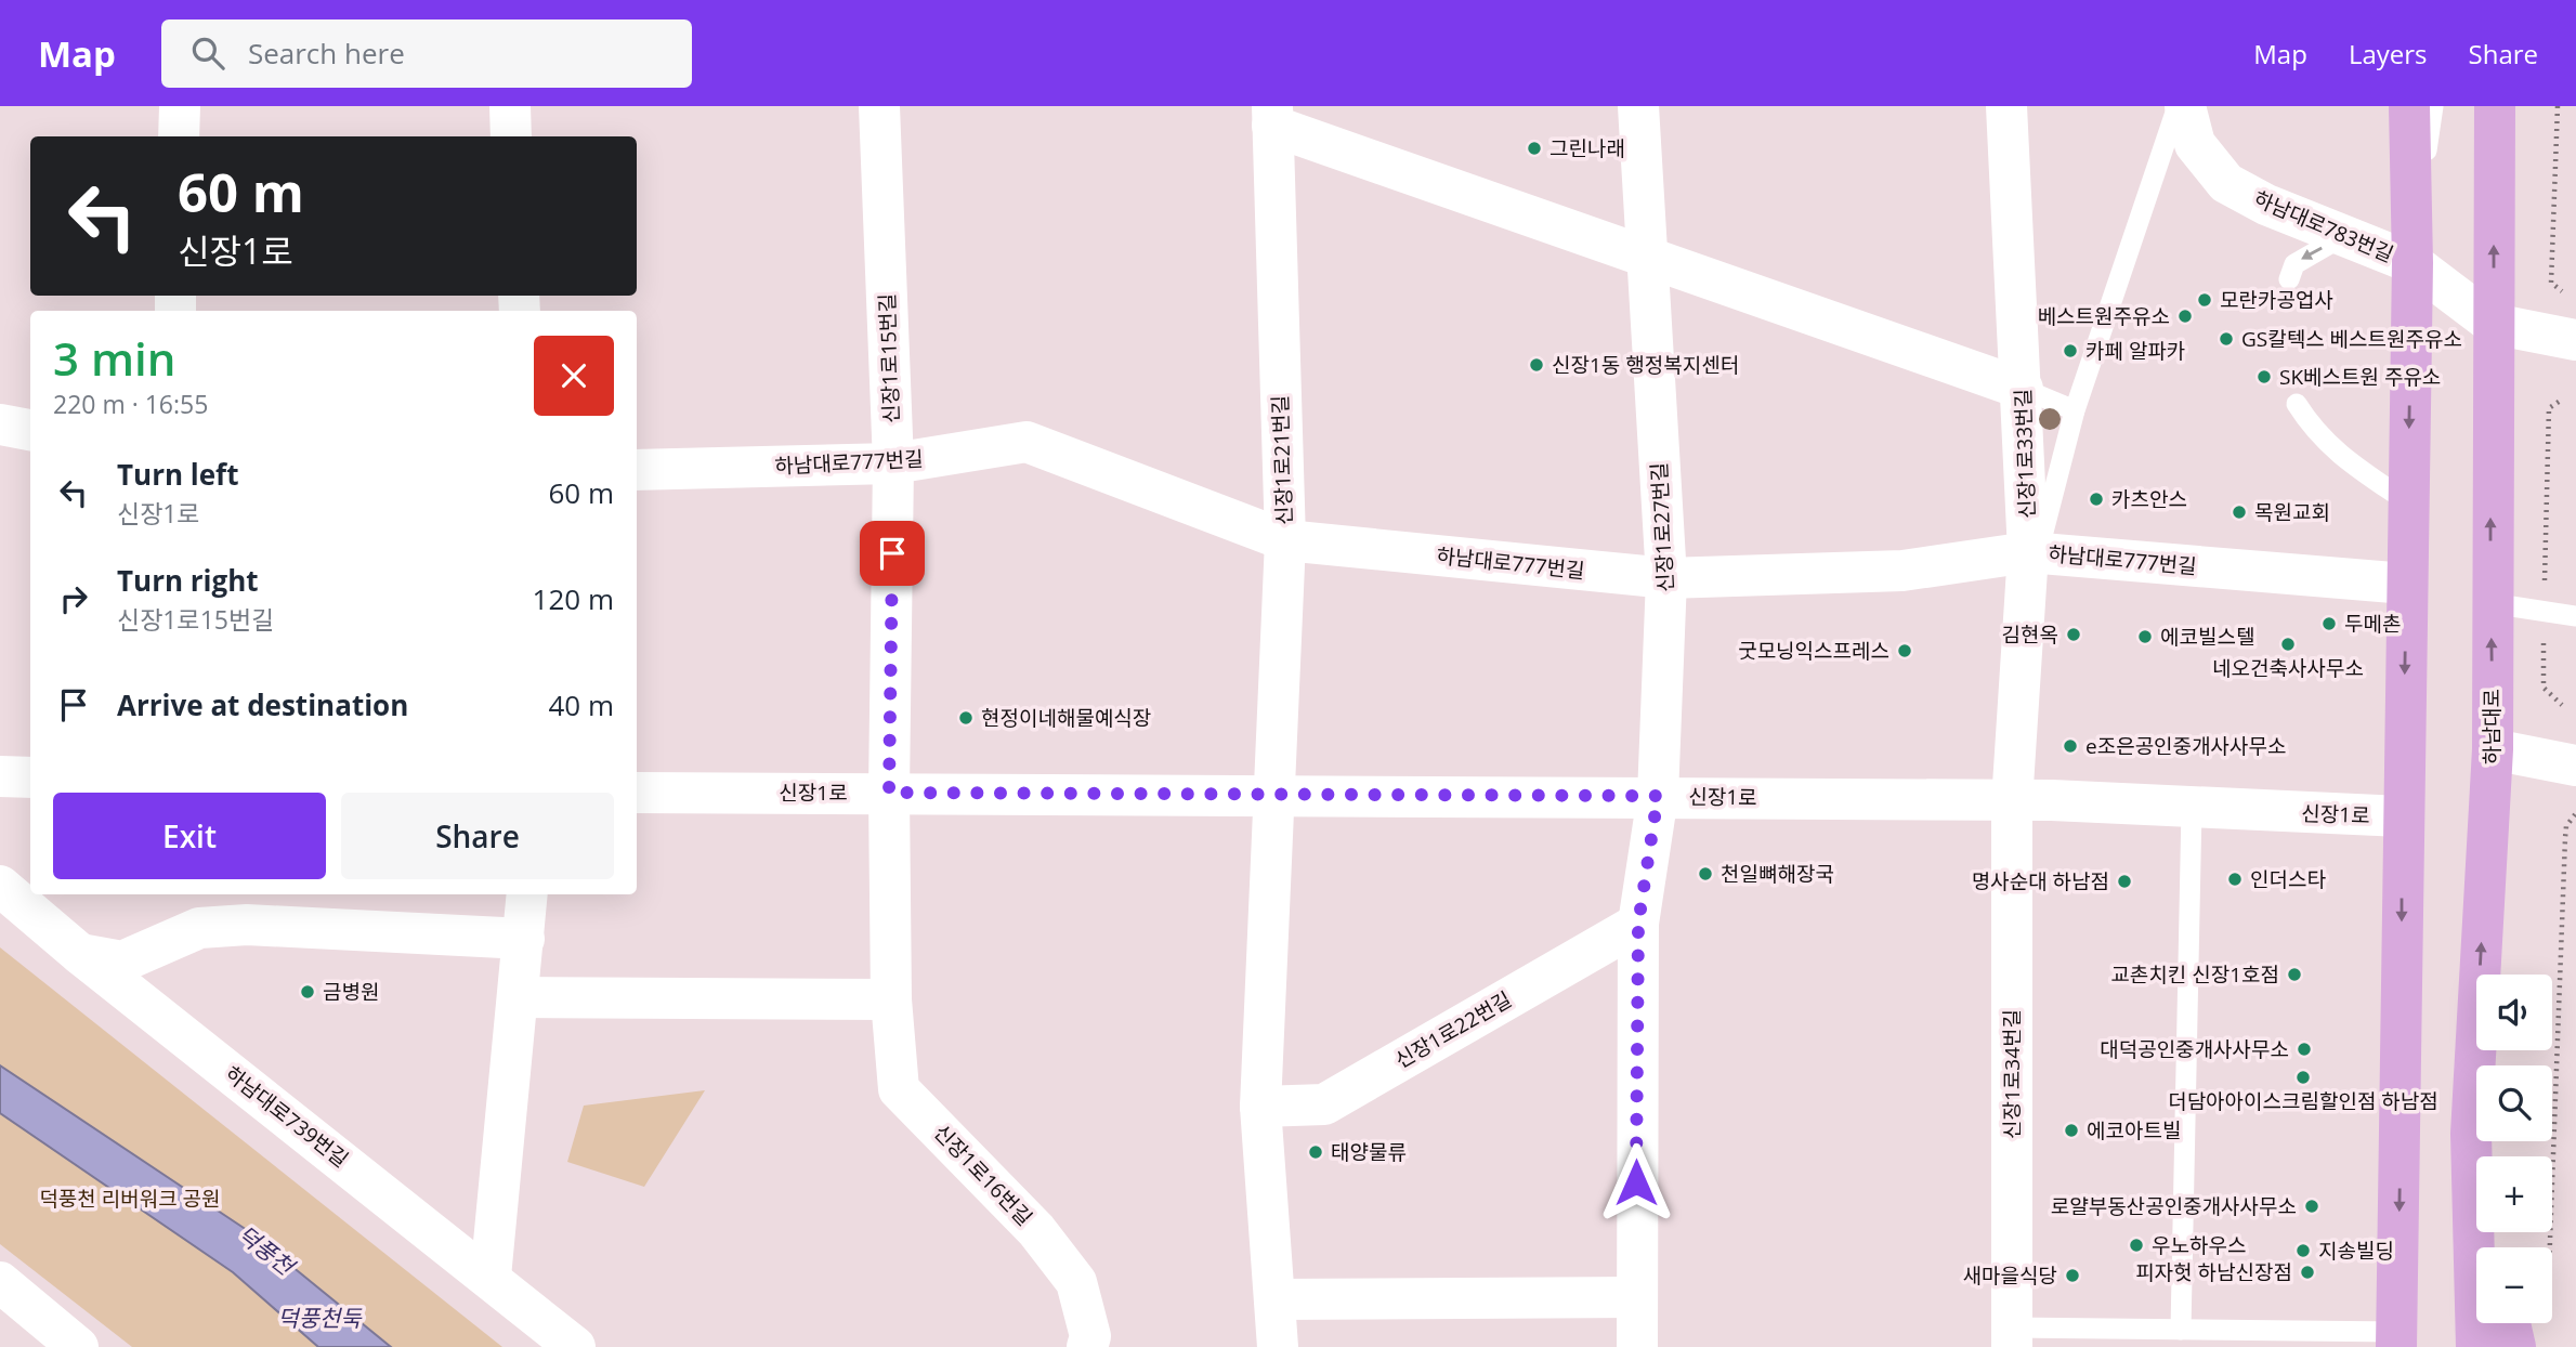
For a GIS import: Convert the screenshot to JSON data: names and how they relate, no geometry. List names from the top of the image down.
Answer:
{
  "streets": {
    "main road": ["하남대로"],
    "street": [
      "하남대로783번길",
      "신장1로15번길",
      "신장1로33번길",
      "신장1로21번길",
      "하남대로777번길",
      "신장1로27번길",
      "신장1로",
      "신장1로22번길",
      "신장1로34번길",
      "하남대로739번길",
      "신장1로16번길"
    ]
  },
  "crossings": [
    ["하남대로783번길", "하남대로"],
    ["신장1로15번길", "하남대로777번길"],
    ["신장1로15번길", "신장1로"],
    ["신장1로15번길", "신장1로16번길"],
    ["신장1로33번길", "하남대로777번길"],
    ["신장1로33번길", "신장1로"],
    ["신장1로33번길", "신장1로34번길"],
    ["신장1로21번길", "하남대로777번길"],
    ["신장1로21번길", "신장1로27번길"],
    ["신장1로21번길", "신장1로"],
    ["하남대로777번길", "신장1로27번길"],
    ["신장1로27번길", "신장1로"],
    ["신장1로27번길", "신장1로22번길"],
    ["신장1로", "신장1로34번길"],
    ["신장1로", "신장1로16번길"]
  ],
  "water": ["덕풍천", "덕풍천둑"],
  "parks": ["덕풍천 리버워크 공원"],
  "places": [
    "그린나래",
    "모란카공업사",
    "베스트원주유소",
    "GS칼텍스 베스트원주유소",
    "카페 알파카",
    "신장1동 행정복지센터",
    "SK베스트원 주유소",
    "카츠안스",
    "목원교회",
    "두메촌",
    "김현옥",
    "에코빌스텔",
    "네오건축사사무소",
    "굿모닝익스프레스",
    "현정이네해물예식장",
    "e조은공인중개사사무소",
    "천일뼈해장국",
    "인더스타",
    "명사순대 하남점",
    "교촌치킨 신장1호점",
    "금병원",
    "대덕공인중개사사무소",
    "더담아아이스크림할인점 하남점",
    "에코아트빌",
    "태양물류",
    "로얄부동산공인중개사사무소",
    "우노하우스",
    "지송빌딩",
    "피자헛 하남신장점",
    "새마을식당"
  ],
  "page": {
    "header": "Map",
    "search": "Search here",
    "nav": ["Map", "Layers", "Share"],
    "turn": ["60 m", "신장1로"],
    "heading": ["3 min", "220 m · 16:55"],
    "list": [
      {
        "name": "Turn left",
        "note": "신장1로",
        "value": "60 m"
      },
      {
        "name": "Turn right",
        "note": "신장1로15번길",
        "value": "120 m"
      },
      {
        "name": "Arrive at destination",
        "value": "40 m"
      }
    ],
    "buttons": ["Exit", "Share"],
    "map_buttons": ["+", "−"]
  }
}
